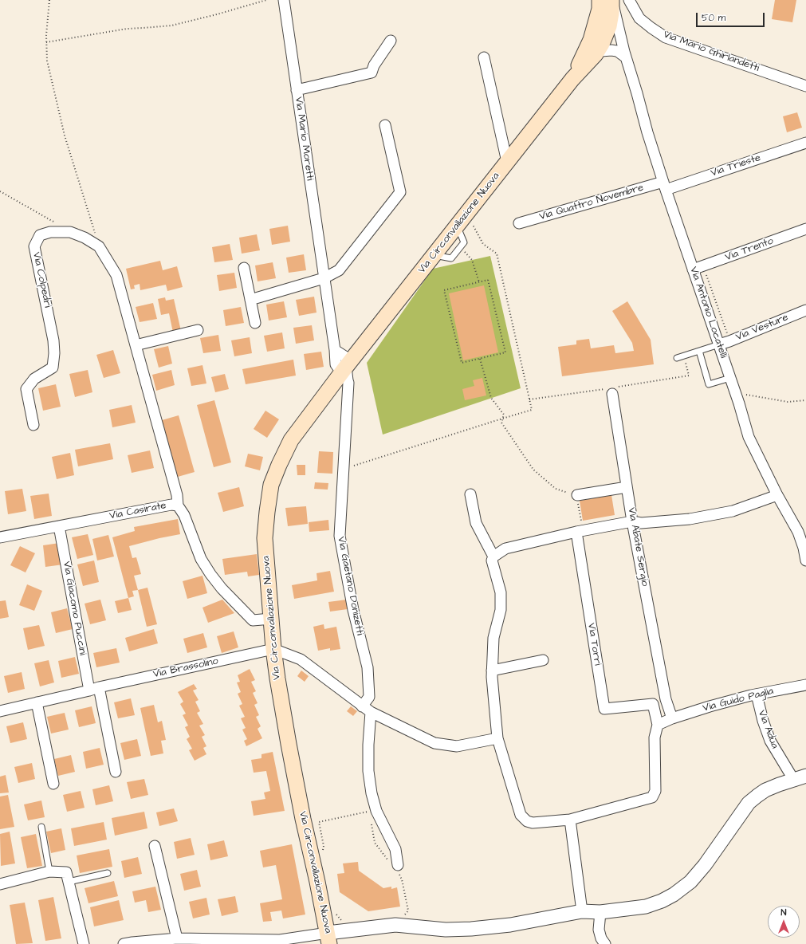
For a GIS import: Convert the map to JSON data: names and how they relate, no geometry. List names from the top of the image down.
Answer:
{
  "streets": {
    "main road": ["Via Circonvallazione Nuova"],
    "street": [
      "Via Mario Ghirlandetti",
      "Via Mario Moretti",
      "Via Trieste",
      "Via Quattro Novembre",
      "Via Trento",
      "Via Colpedri",
      "Via Antonio Locatelli",
      "Via Vesture",
      "Via Casirate",
      "Via Abate Sergio",
      "Via Gaetano Donizetti",
      "Via Giacomo Puccini",
      "Via Torri",
      "Via Brassolino",
      "Via Guido Paglia",
      "Via Adua"
    ]
  },
  "crossings": [
    ["Via Mario Moretti", "Via Circonvallazione Nuova"],
    ["Via Mario Moretti", "Via Gaetano Donizetti"],
    ["Via Trieste", "Via Quattro Novembre"],
    ["Via Trieste", "Via Antonio Locatelli"],
    ["Via Quattro Novembre", "Via Antonio Locatelli"],
    ["Via Circonvallazione Nuova", "Via Casirate"],
    ["Via Circonvallazione Nuova", "Via Gaetano Donizetti"],
    ["Via Circonvallazione Nuova", "Via Brassolino"],
    ["Via Trento", "Via Antonio Locatelli"],
    ["Via Colpedri", "Via Casirate"],
    ["Via Antonio Locatelli", "Via Vesture"],
    ["Via Casirate", "Via Giacomo Puccini"],
    ["Via Abate Sergio", "Via Guido Paglia"],
    ["Via Giacomo Puccini", "Via Brassolino"],
    ["Via Torri", "Via Guido Paglia"],
    ["Via Guido Paglia", "Via Adua"]
  ],
  "scale_bar": "50 m",
  "north": "top"
}
